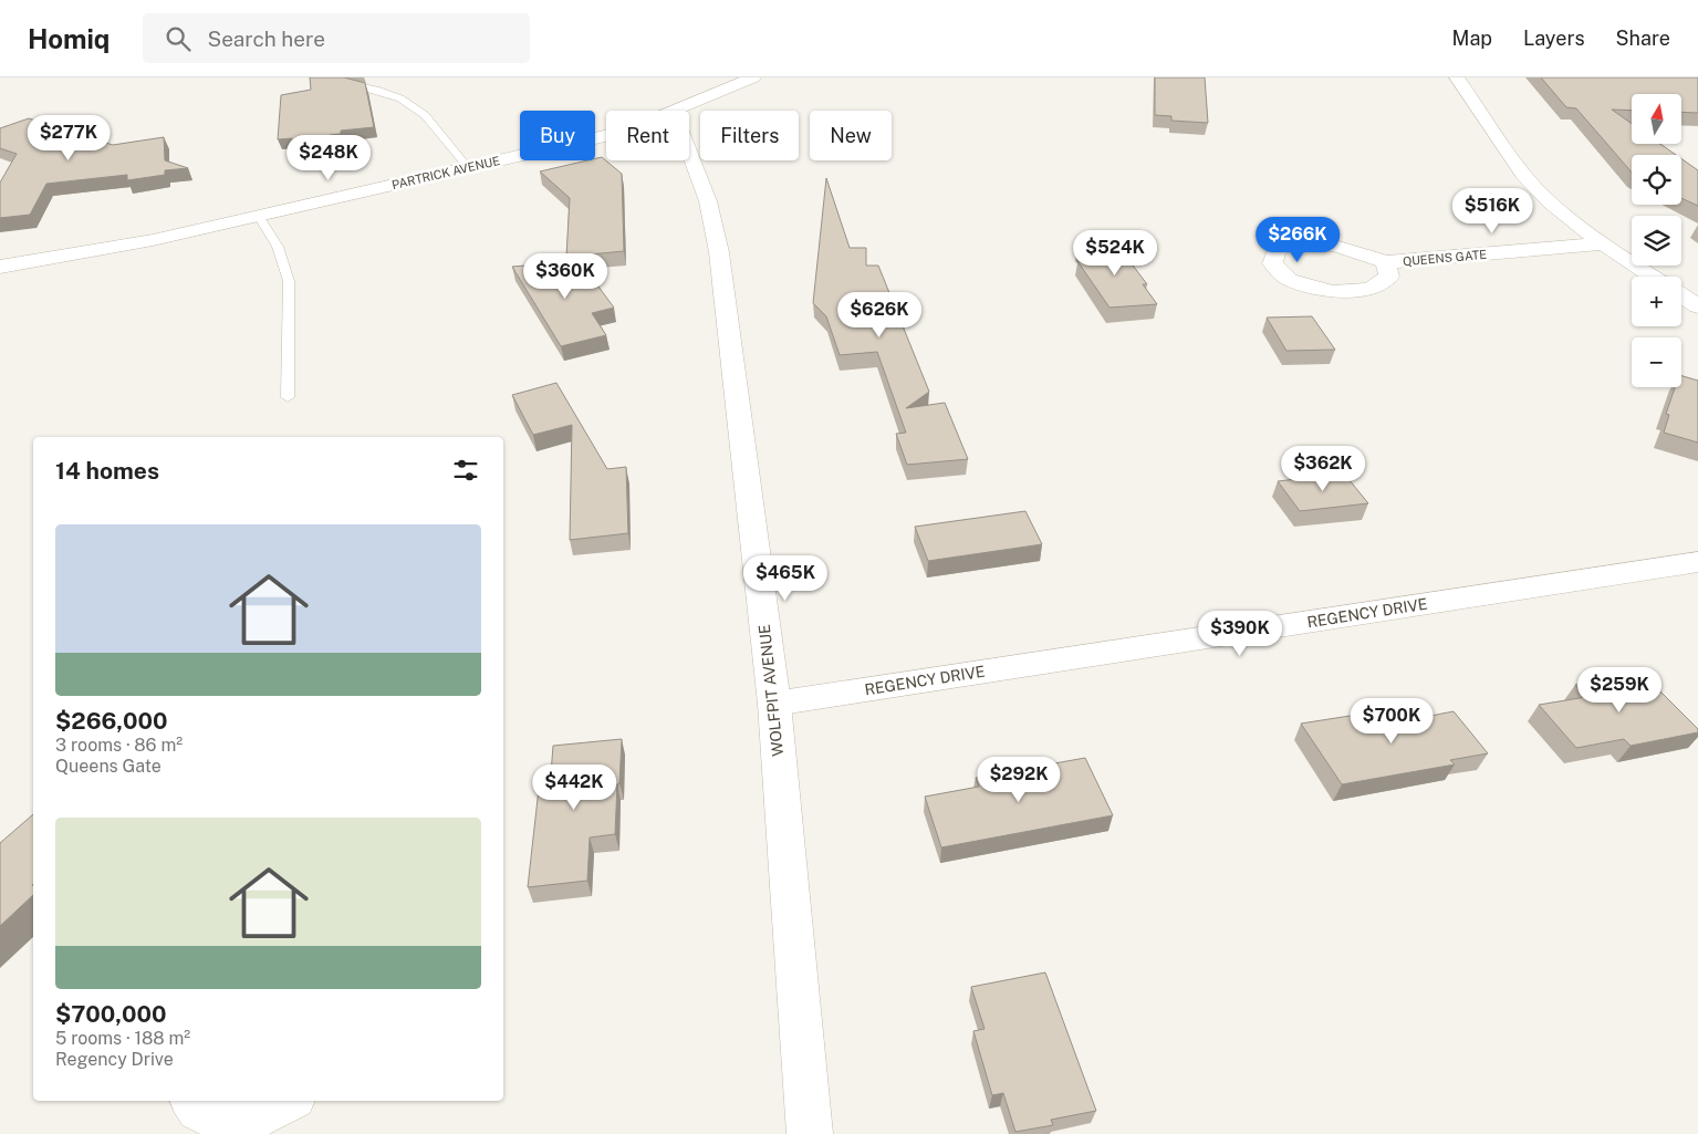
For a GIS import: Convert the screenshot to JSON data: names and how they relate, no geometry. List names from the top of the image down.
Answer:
{
  "streets": {
    "street": [
      "PARTRICK AVENUE",
      "QUEENS GATE",
      "REGENCY DRIVE",
      "WOLFPIT AVENUE"
    ]
  },
  "crossings": [
    ["REGENCY DRIVE", "WOLFPIT AVENUE"]
  ],
  "north": "top",
  "page": {
    "header": "Homiq",
    "search": "Search here",
    "nav": ["Map", "Layers", "Share"],
    "map_buttons": ["+", "−"],
    "chip": [
      "Buy",
      "Rent",
      "Filters",
      "New"
    ],
    "price": [
      "$277K",
      "$248K",
      "$516K",
      "$266K",
      "$524K",
      "$360K",
      "$626K",
      "$362K",
      "$465K",
      "$390K",
      "$259K",
      "$700K",
      "$292K",
      "$442K"
    ],
    "heading": "14 homes",
    "list": [
      {
        "name": "$266,000",
        "note": "3 rooms · 86 m² · Queens Gate"
      },
      {
        "name": "$700,000",
        "note": "5 rooms · 188 m² · Regency Drive"
      }
    ]
  }
}
